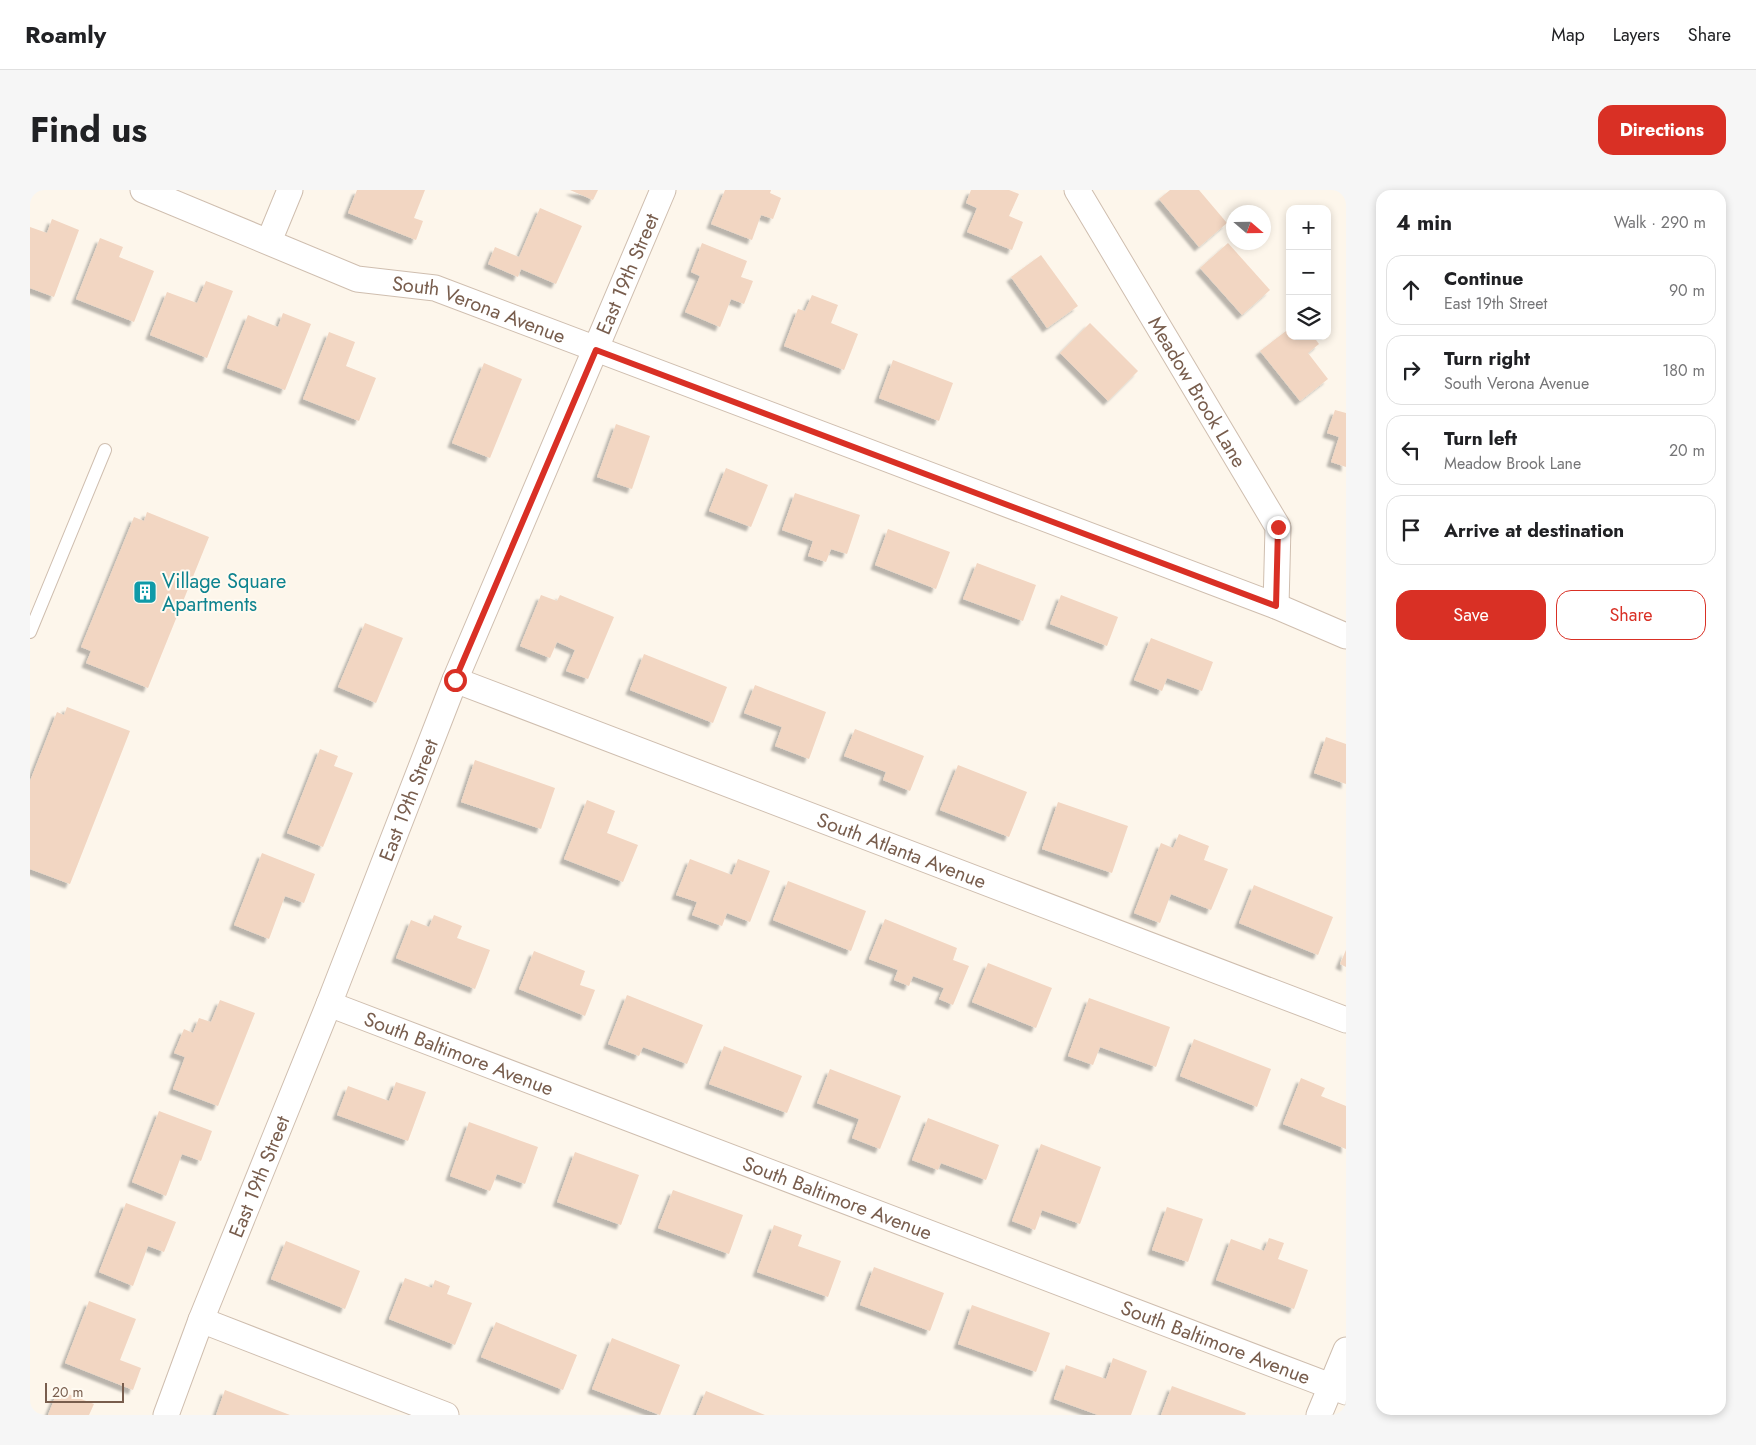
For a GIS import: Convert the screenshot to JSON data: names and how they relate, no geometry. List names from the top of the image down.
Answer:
{
  "streets": {
    "street": [
      "East 19th Street",
      "South Verona Avenue",
      "Meadow Brook Lane",
      "South Atlanta Avenue",
      "South Baltimore Avenue"
    ]
  },
  "crossings": [
    ["East 19th Street", "South Verona Avenue"],
    ["East 19th Street", "South Atlanta Avenue"],
    ["East 19th Street", "South Baltimore Avenue"],
    ["South Verona Avenue", "Meadow Brook Lane"]
  ],
  "places": {
    "building": ["Village Square Apartments"]
  },
  "scale_bar": "20 m",
  "north": "right",
  "page": {
    "header": "Roamly",
    "nav": ["Map", "Layers", "Share"],
    "title": "Find us",
    "buttons": [
      "Directions",
      ["Save", "Share"]
    ],
    "heading": ["4 min", "Walk · 290 m"],
    "map_buttons": ["+", "−"],
    "list": [
      ["Continue", "East 19th Street", "90 m"],
      ["Turn right", "South Verona Avenue", "180 m"],
      ["Turn left", "Meadow Brook Lane", "20 m"],
      "Arrive at destination"
    ],
    "scale": "20 m"
  }
}
